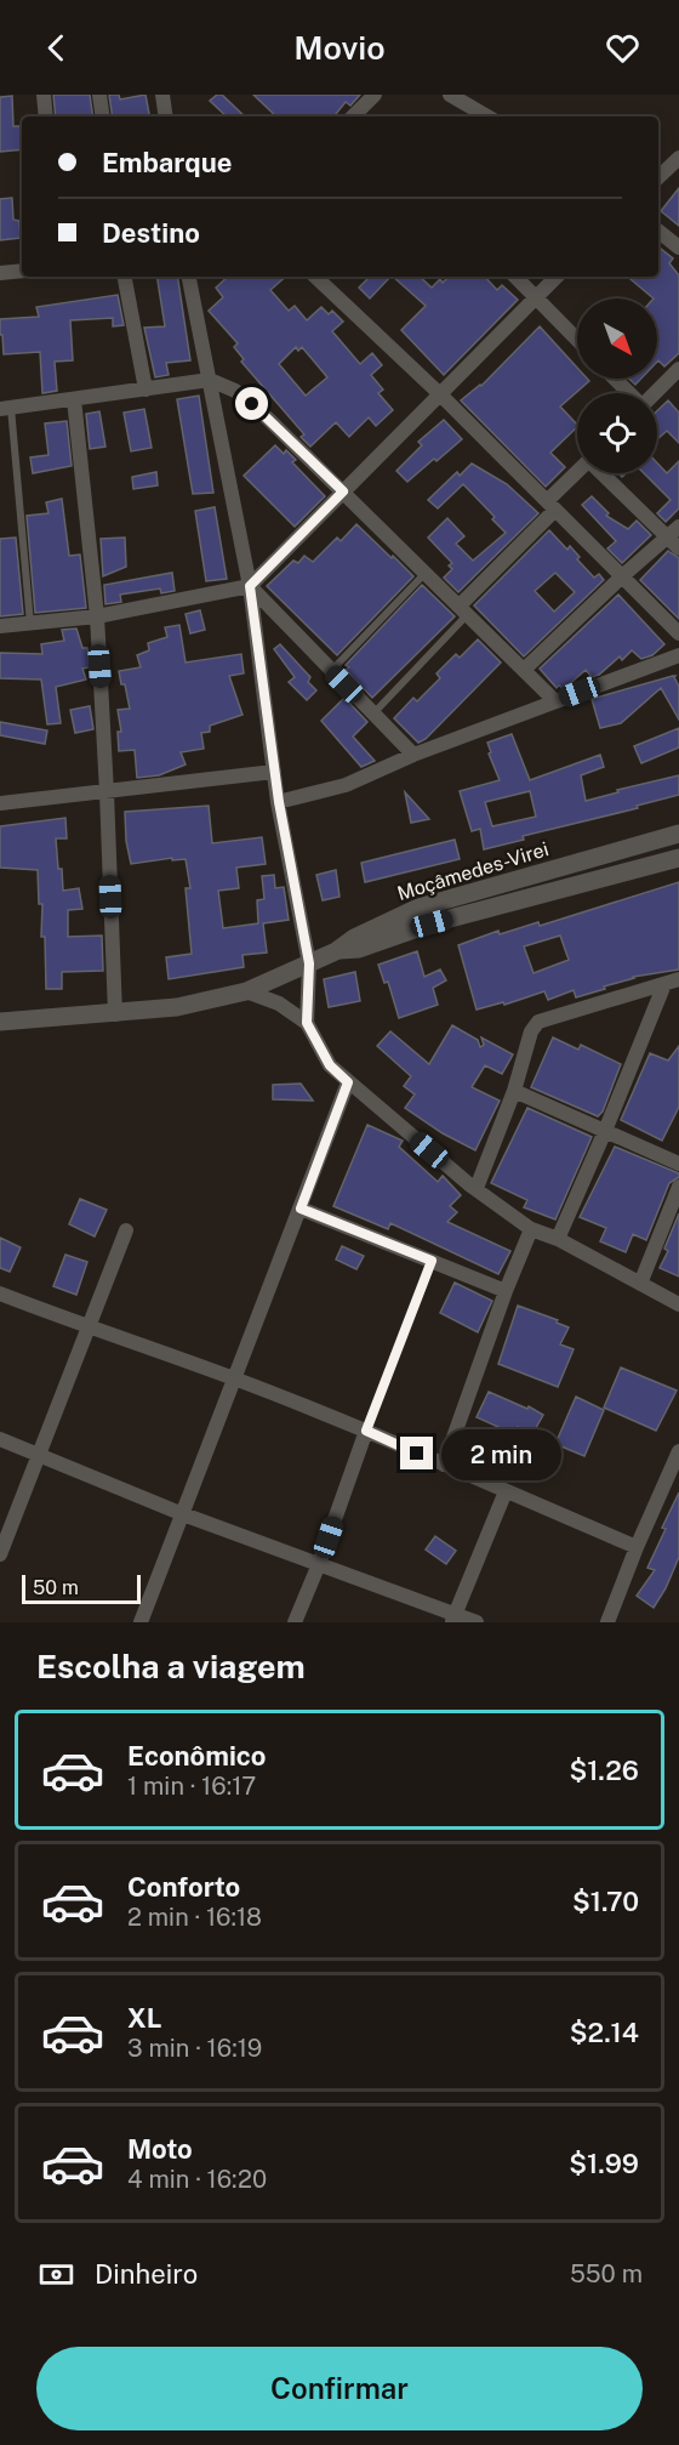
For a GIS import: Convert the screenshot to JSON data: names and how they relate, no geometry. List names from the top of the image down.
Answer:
{
  "streets": {
    "street": ["Moçâmedes-Virei"]
  },
  "scale_bar": "50 m",
  "north": "bottom right",
  "page": {
    "header": "Movio",
    "banner": ["Embarque", "Destino"],
    "bubble": "2 min",
    "scale": "50 m",
    "heading": "Escolha a viagem",
    "list": [
      {
        "name": "Econômico",
        "note": "1 min · 16:17",
        "value": "$1.26"
      },
      {
        "name": "Conforto",
        "note": "2 min · 16:18",
        "value": "$1.70"
      },
      {
        "name": "XL",
        "note": "3 min · 16:19",
        "value": "$2.14"
      },
      {
        "name": "Moto",
        "note": "4 min · 16:20",
        "value": "$1.99"
      }
    ],
    "pay": ["Dinheiro", "550 m"],
    "buttons": "Confirmar"
  }
}
